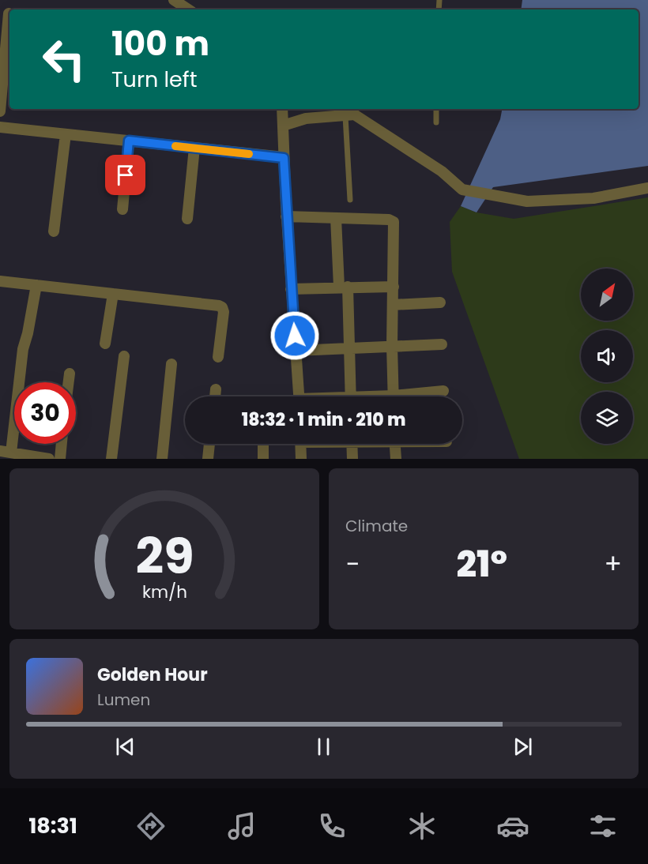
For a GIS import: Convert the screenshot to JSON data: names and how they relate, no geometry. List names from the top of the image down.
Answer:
{
  "north": "top right",
  "page": {
    "turn": ["100 m", "Turn left"],
    "limit": "30",
    "trip": "18:32 · 1 min · 210 m",
    "tile": "Climate",
    "heat": ["−", "21°", "+"],
    "song": ["Golden Hour", "Lumen"],
    "tabs": "18:31",
    "gauge": ["29", "km/h"]
  }
}
